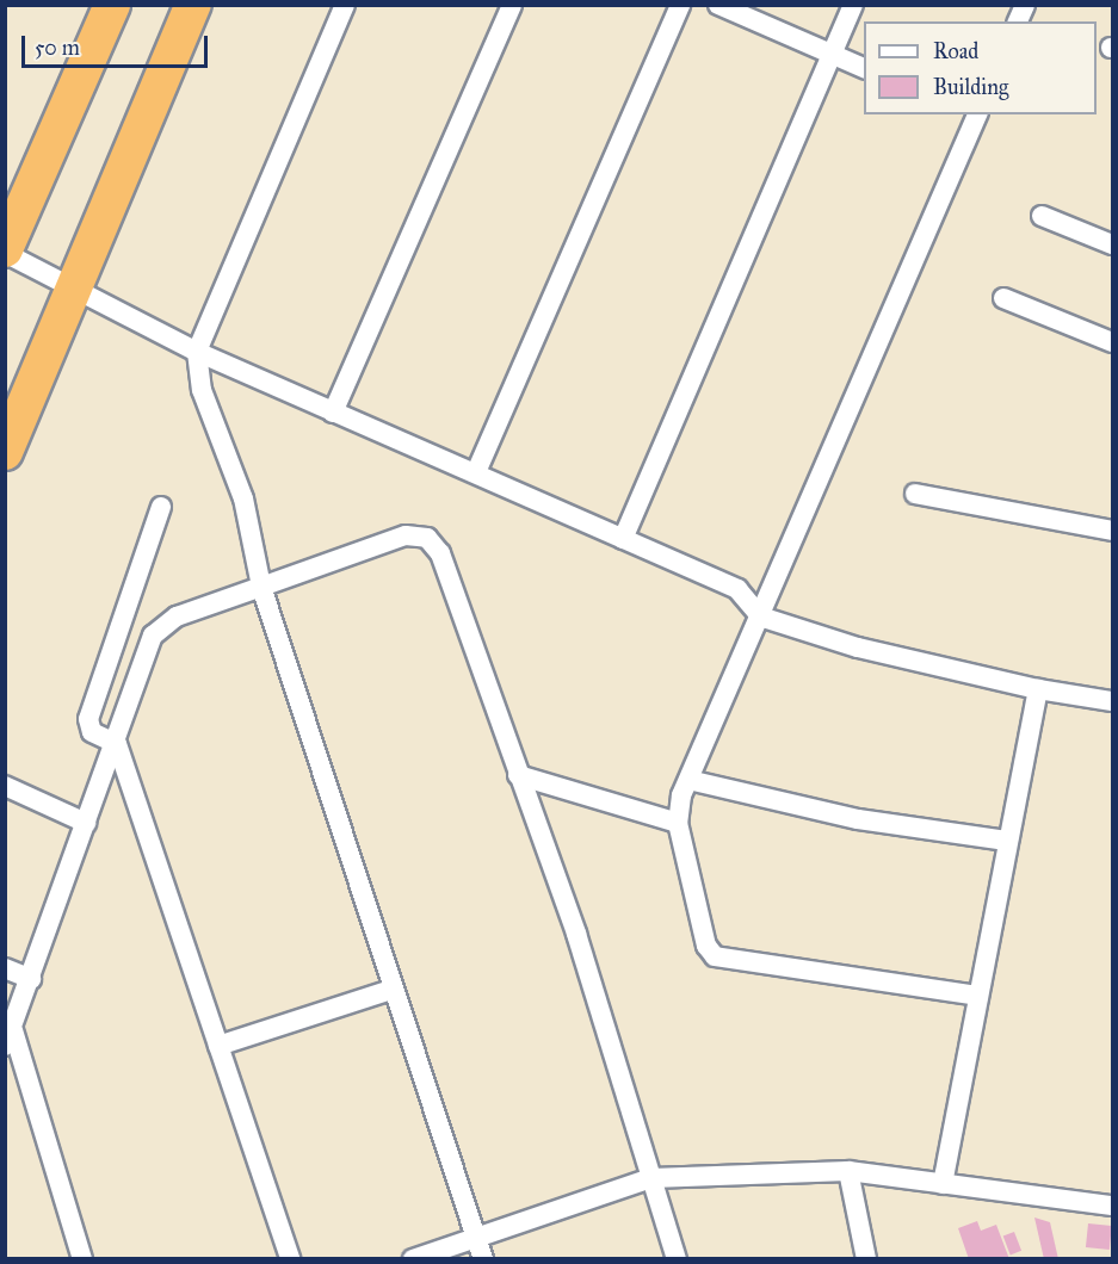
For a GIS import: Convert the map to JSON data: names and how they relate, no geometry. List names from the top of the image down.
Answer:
{
  "legend": ["Road", "Building"],
  "scale_bar": "50 m"
}
